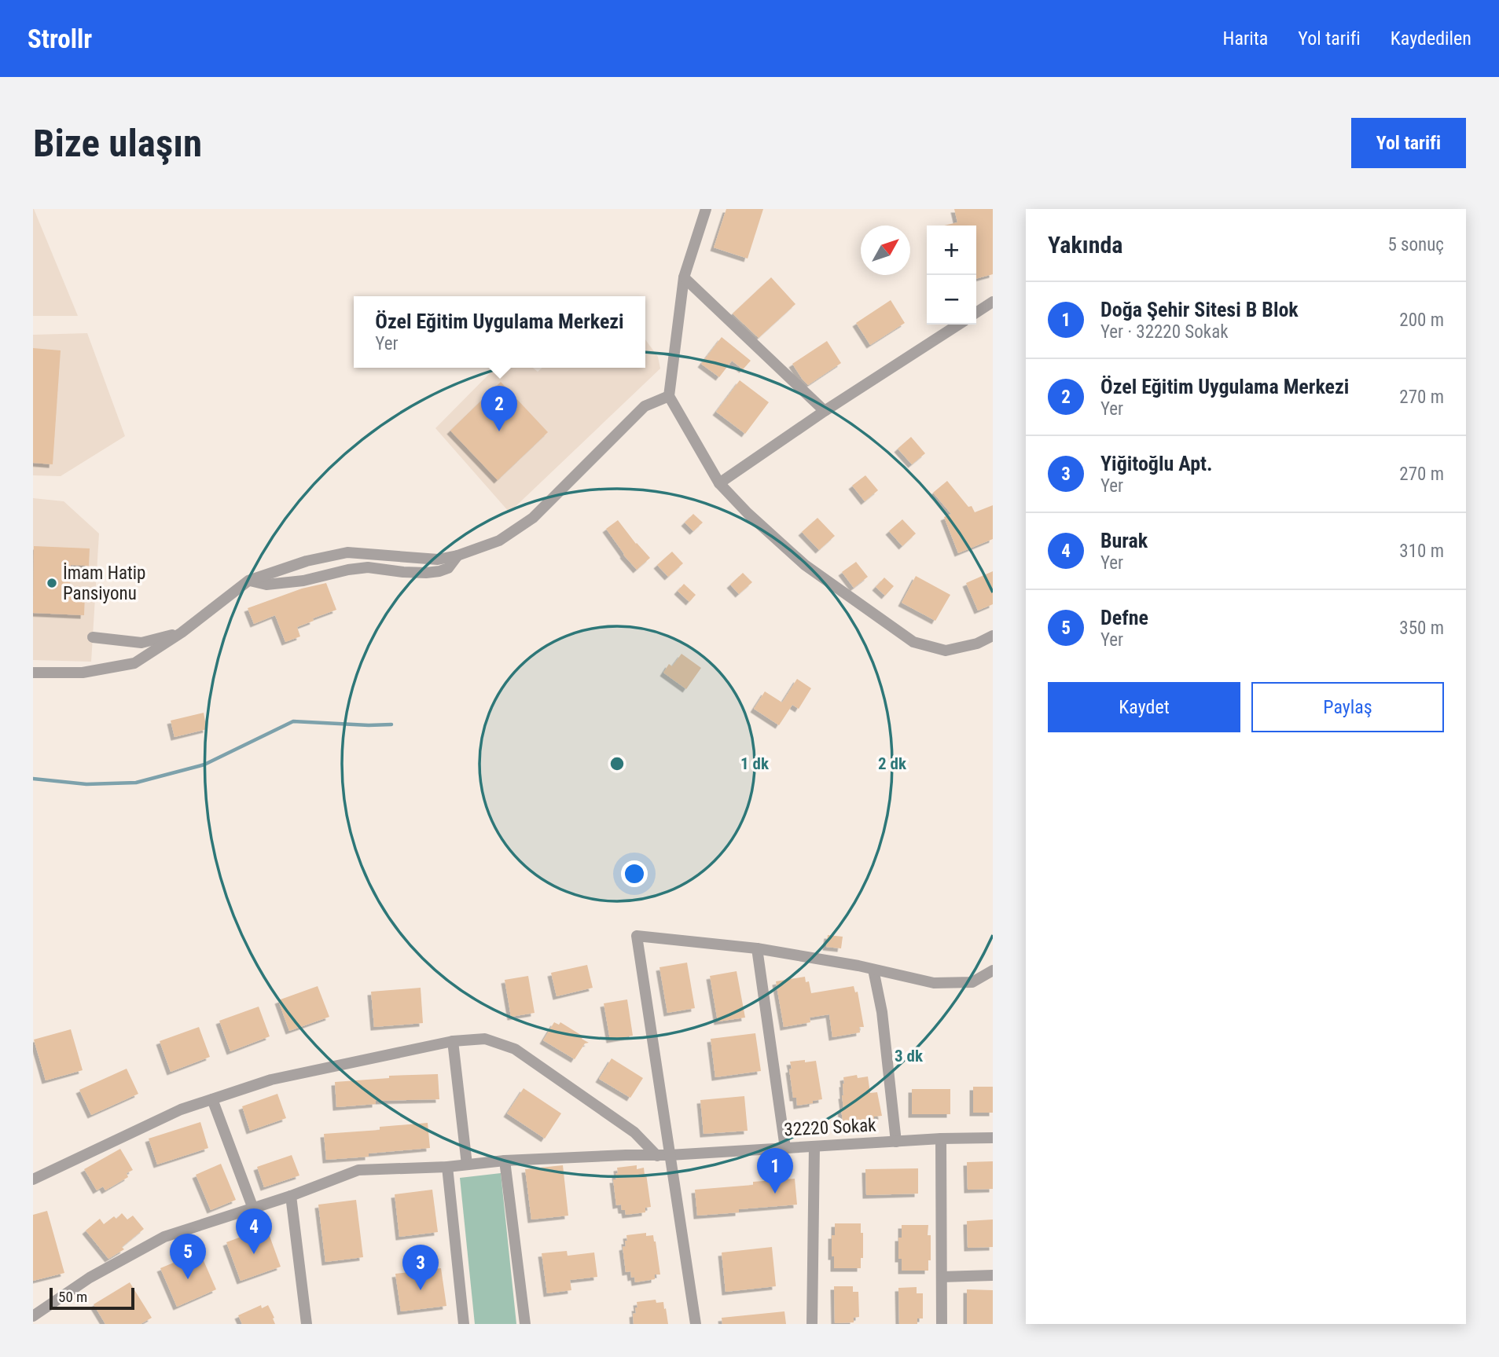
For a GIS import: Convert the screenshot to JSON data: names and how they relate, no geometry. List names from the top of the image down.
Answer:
{
  "streets": {
    "street": ["32220 Sokak"]
  },
  "places": ["İmam Hatip Pansiyonu"],
  "scale_bar": "50 m",
  "north": "top right",
  "page": {
    "header": "Strollr",
    "nav": ["Harita", "Yol tarifi", "Kaydedilen"],
    "buttons": [
      "Yol tarifi",
      ["Kaydet", "Paylaş"]
    ],
    "title": "Bize ulaşın",
    "heading": ["Yakında", "5 sonuç"],
    "map_buttons": ["+", "−"],
    "list": [
      {
        "mark": "1",
        "name": "Doğa Şehir Sitesi B Blok",
        "note": "Yer · 32220 Sokak",
        "value": "200 m"
      },
      {
        "mark": "2",
        "name": "Özel Eğitim Uygulama Merkezi",
        "note": "Yer",
        "value": "270 m"
      },
      {
        "mark": "3",
        "name": "Yiğitoğlu Apt.",
        "note": "Yer",
        "value": "270 m"
      },
      {
        "mark": "4",
        "name": "Burak",
        "note": "Yer",
        "value": "310 m"
      },
      {
        "mark": "5",
        "name": "Defne",
        "note": "Yer",
        "value": "350 m"
      }
    ],
    "popup": ["Özel Eğitim Uygulama Merkezi", "Yer"],
    "pins": [
      "2",
      "1",
      "4",
      "5",
      "3"
    ],
    "scale": "50 m"
  },
  "rings": ["1 dk", "2 dk", "3 dk"]
}
